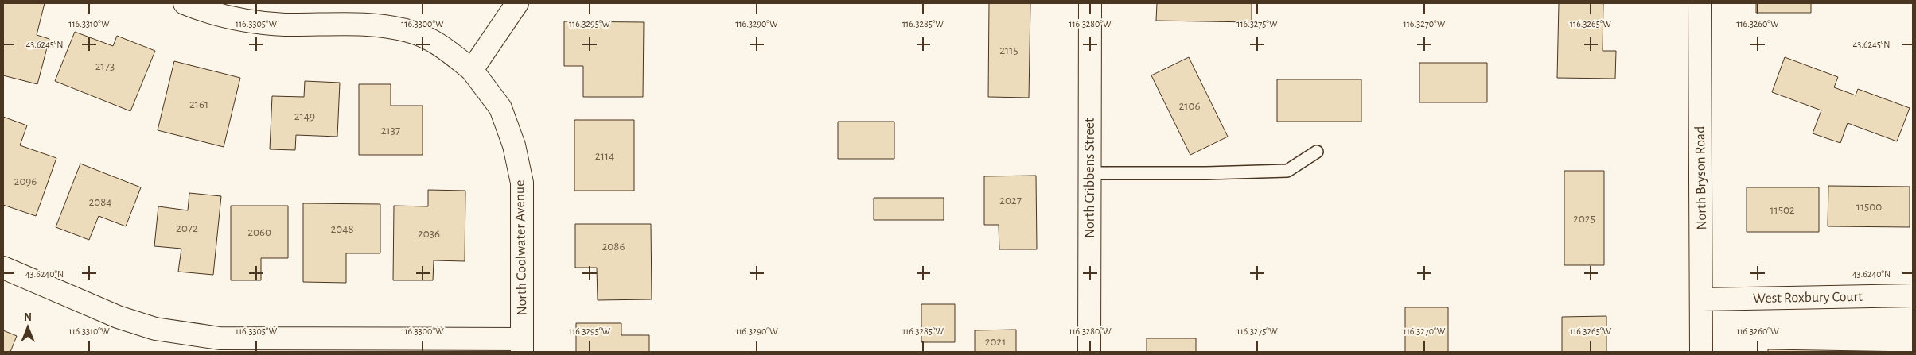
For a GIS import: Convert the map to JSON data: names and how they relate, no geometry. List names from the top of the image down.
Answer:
{
  "streets": {
    "street": [
      "North Cribbens Street",
      "North Bryson Road",
      "North Coolwater Avenue",
      "West Roxbury Court"
    ]
  },
  "crossings": [
    ["North Bryson Road", "West Roxbury Court"]
  ],
  "house_numbers": [
    "2115",
    "2173",
    "2161",
    "2106",
    "2149",
    "2137",
    "2114",
    "2096",
    "2027",
    "2084",
    "11500",
    "11502",
    "2025",
    "2072",
    "2048",
    "2060",
    "2036",
    "2086",
    "2021"
  ],
  "north": "top",
  "coordinates": [
    "116.3310°W",
    "116.3305°W",
    "116.3300°W",
    "116.3295°W",
    "116.3290°W",
    "116.3285°W",
    "116.3280°W",
    "116.3275°W",
    "116.3270°W",
    "116.3265°W",
    "116.3260°W",
    "43.6245°N",
    "43.6240°N"
  ]
}
